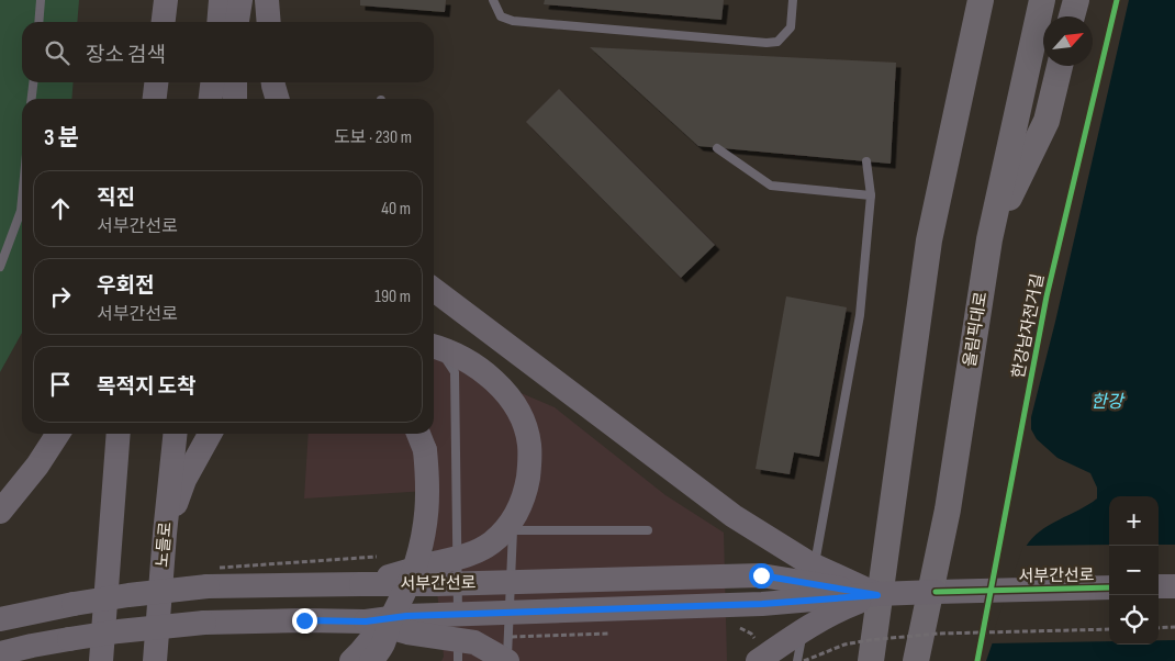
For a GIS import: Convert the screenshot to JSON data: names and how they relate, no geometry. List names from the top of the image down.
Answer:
{
  "streets": {
    "highway": ["올림픽대로"],
    "main road": ["노들로", "서부간선로"],
    "cycle path": ["한강남자전거길"]
  },
  "water": ["한강"],
  "north": "top right",
  "page": {
    "search": "장소 검색",
    "heading": ["3 분", "도보 · 230 m"],
    "list": [
      ["직진", "서부간선로", "40 m"],
      ["우회전", "서부간선로", "190 m"],
      "목적지 도착"
    ],
    "map_buttons": ["+", "−"]
  }
}
